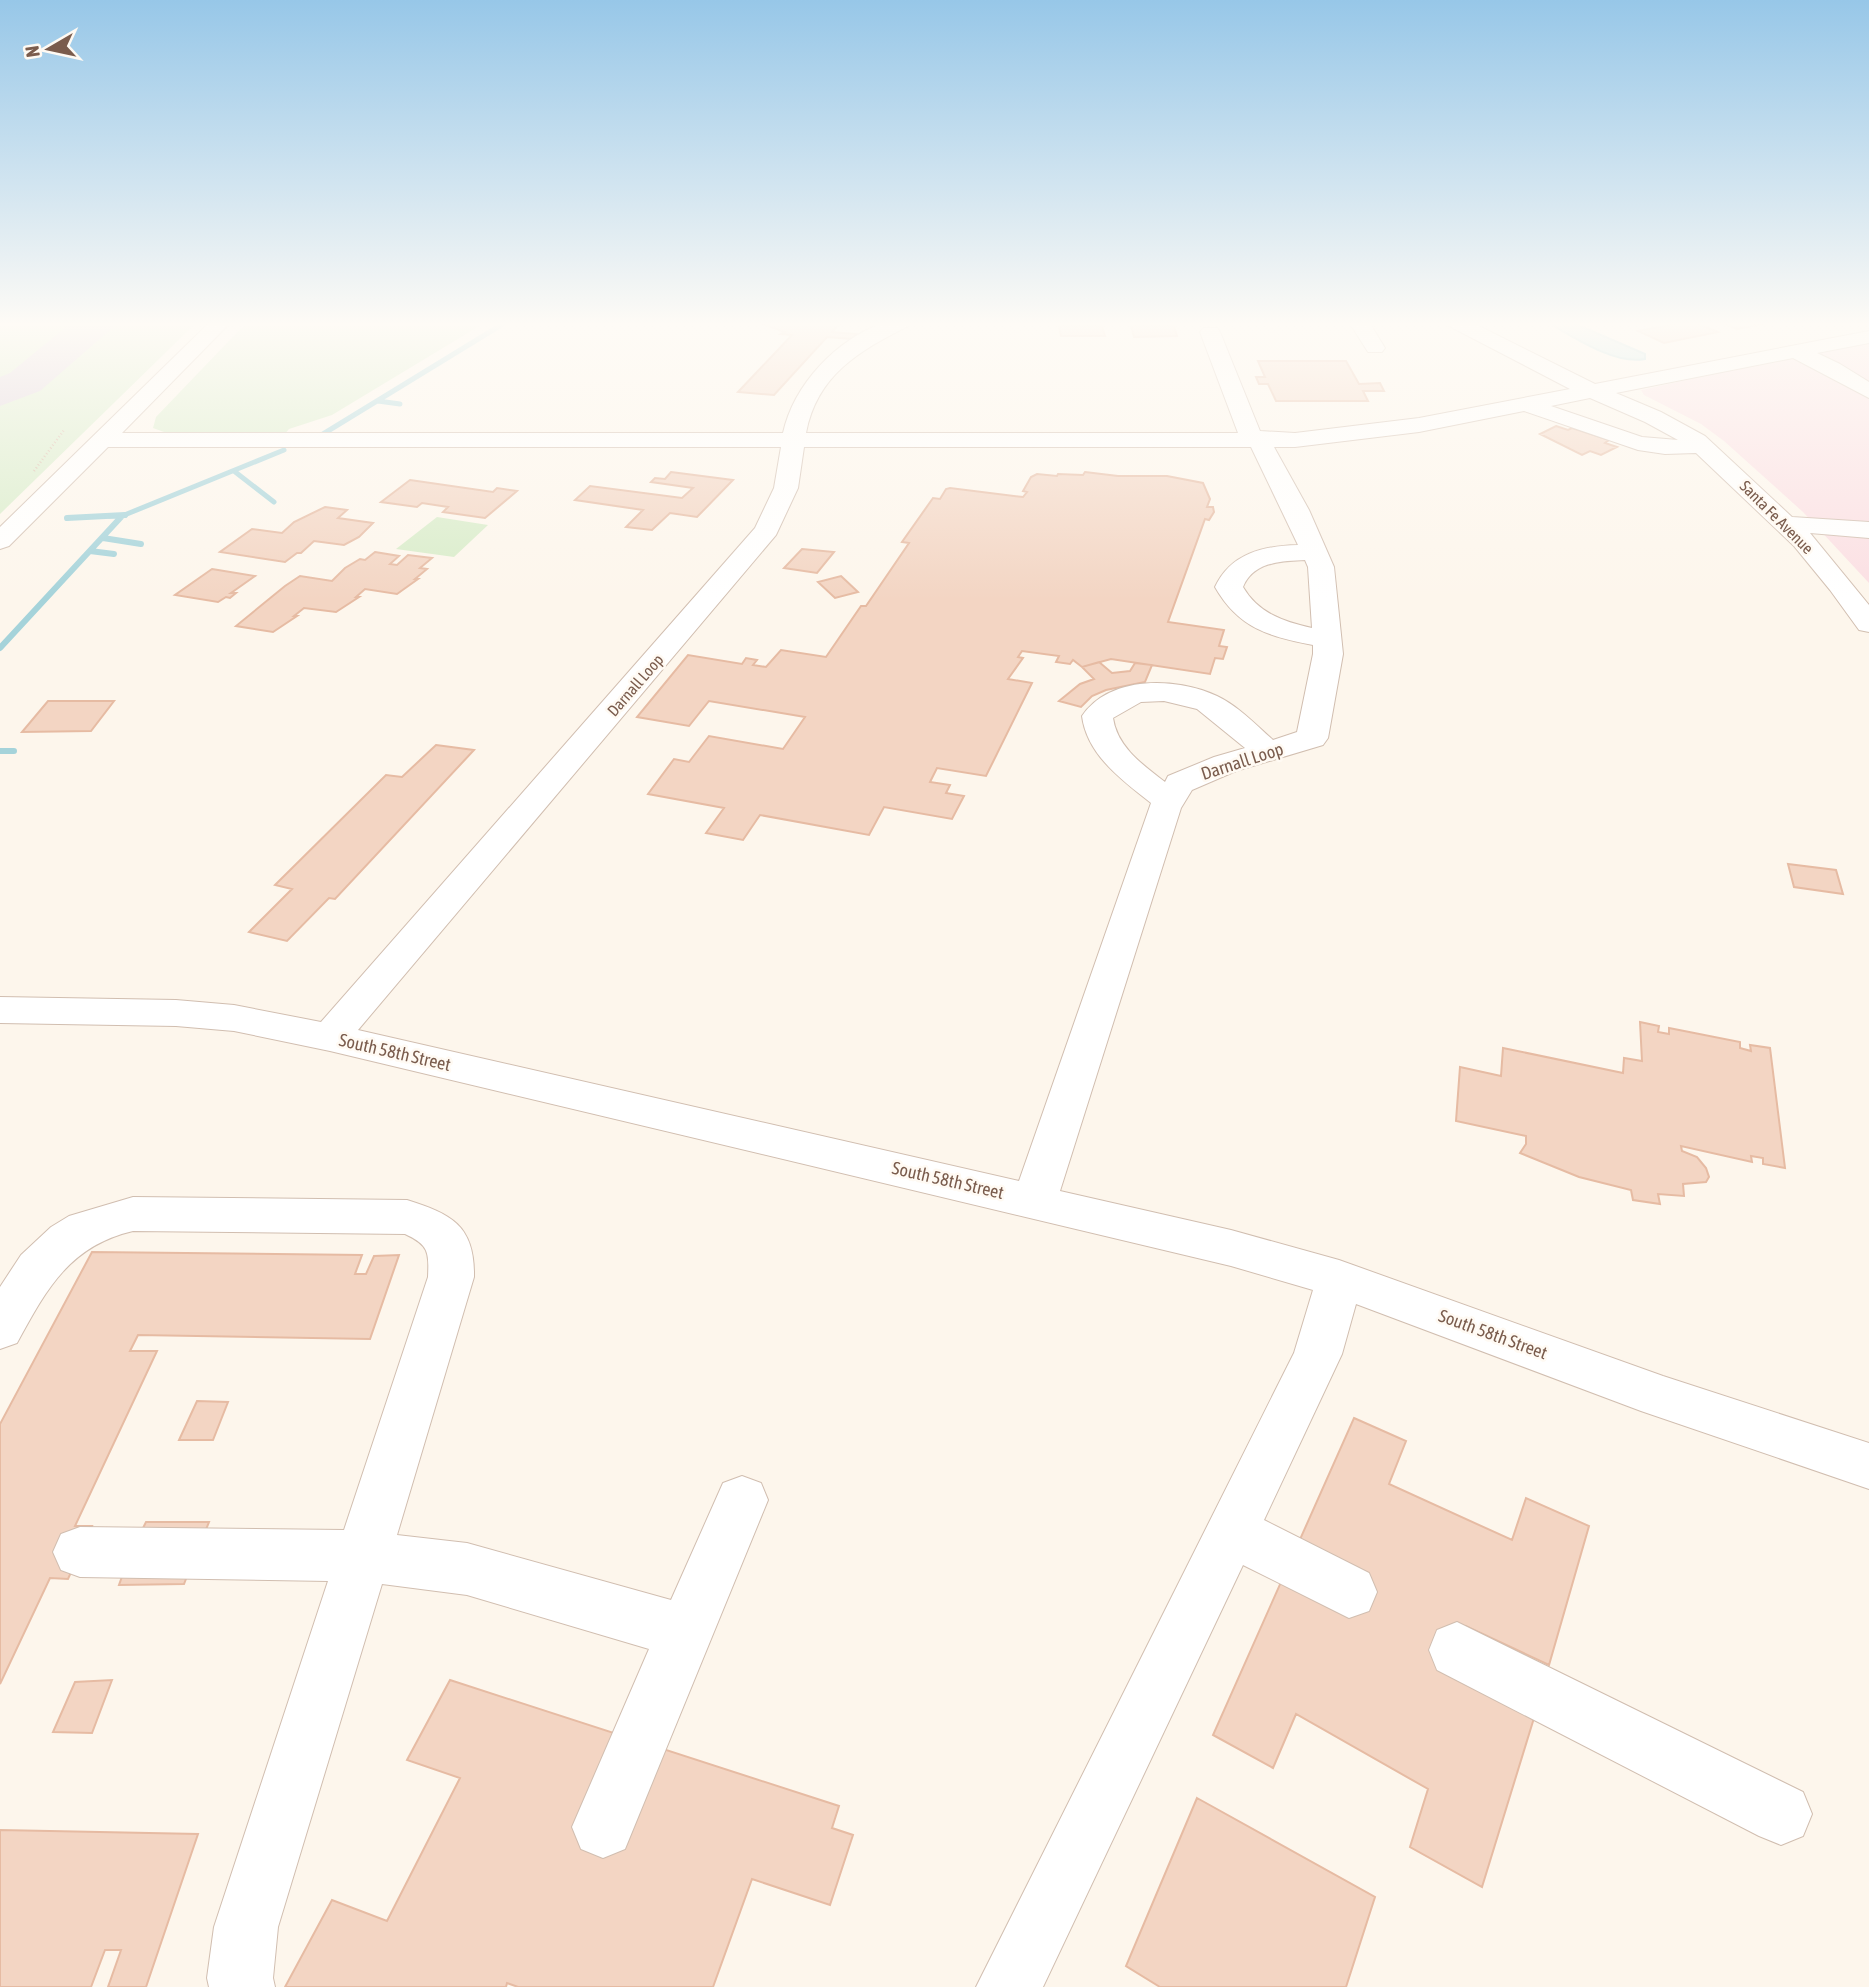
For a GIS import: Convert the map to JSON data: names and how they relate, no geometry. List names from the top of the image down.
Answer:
{
  "streets": {
    "street": ["Santa Fe Avenue", "Darnall Loop", "South 58th Street"]
  },
  "crossings": [
    ["Darnall Loop", "South 58th Street"]
  ],
  "north": "left"
}
